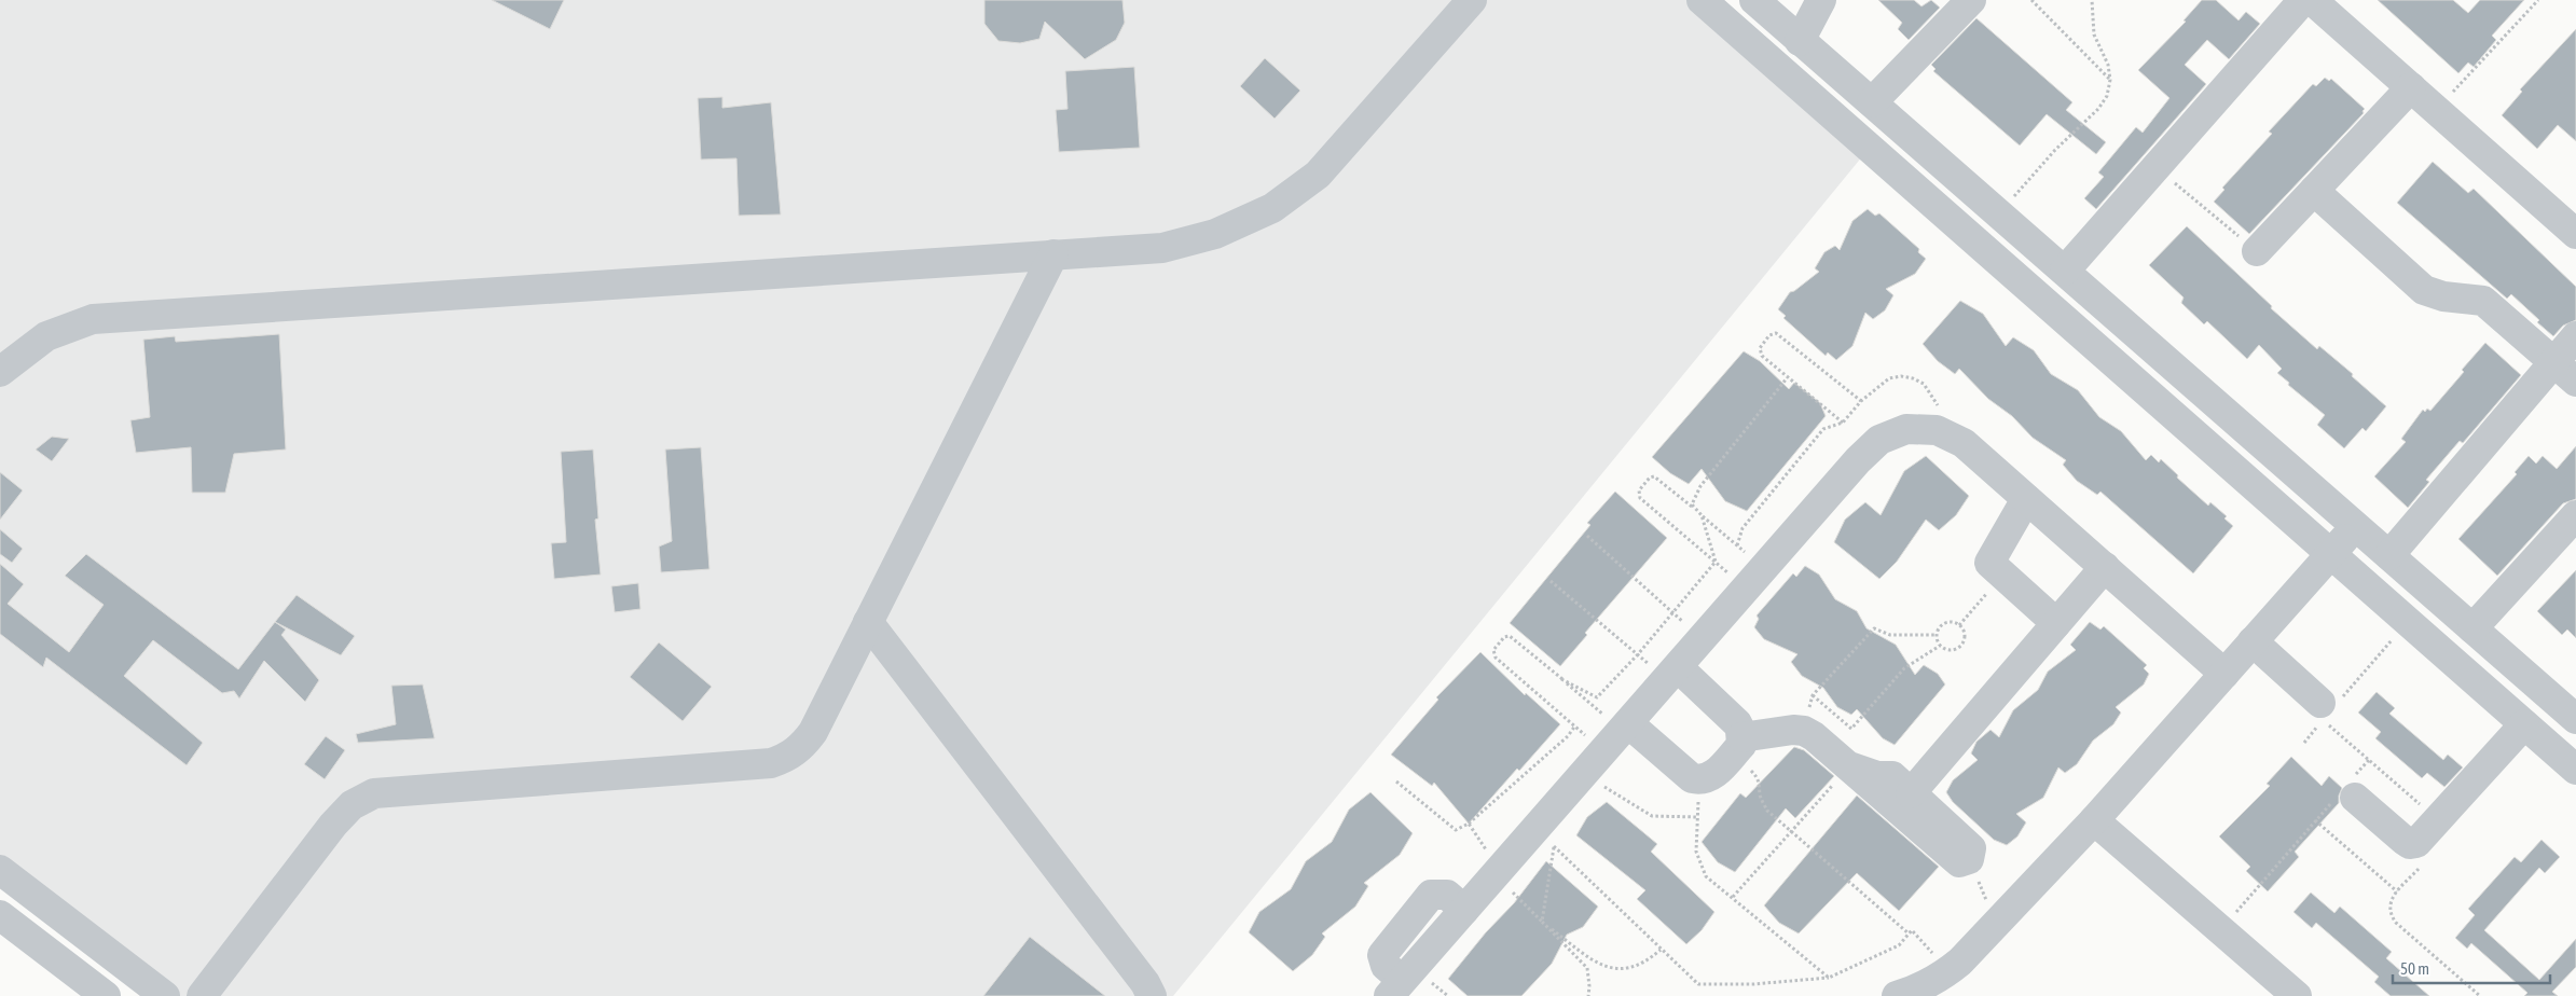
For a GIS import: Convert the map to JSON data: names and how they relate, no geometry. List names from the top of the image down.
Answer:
{
  "scale_bar": "50 m"
}
